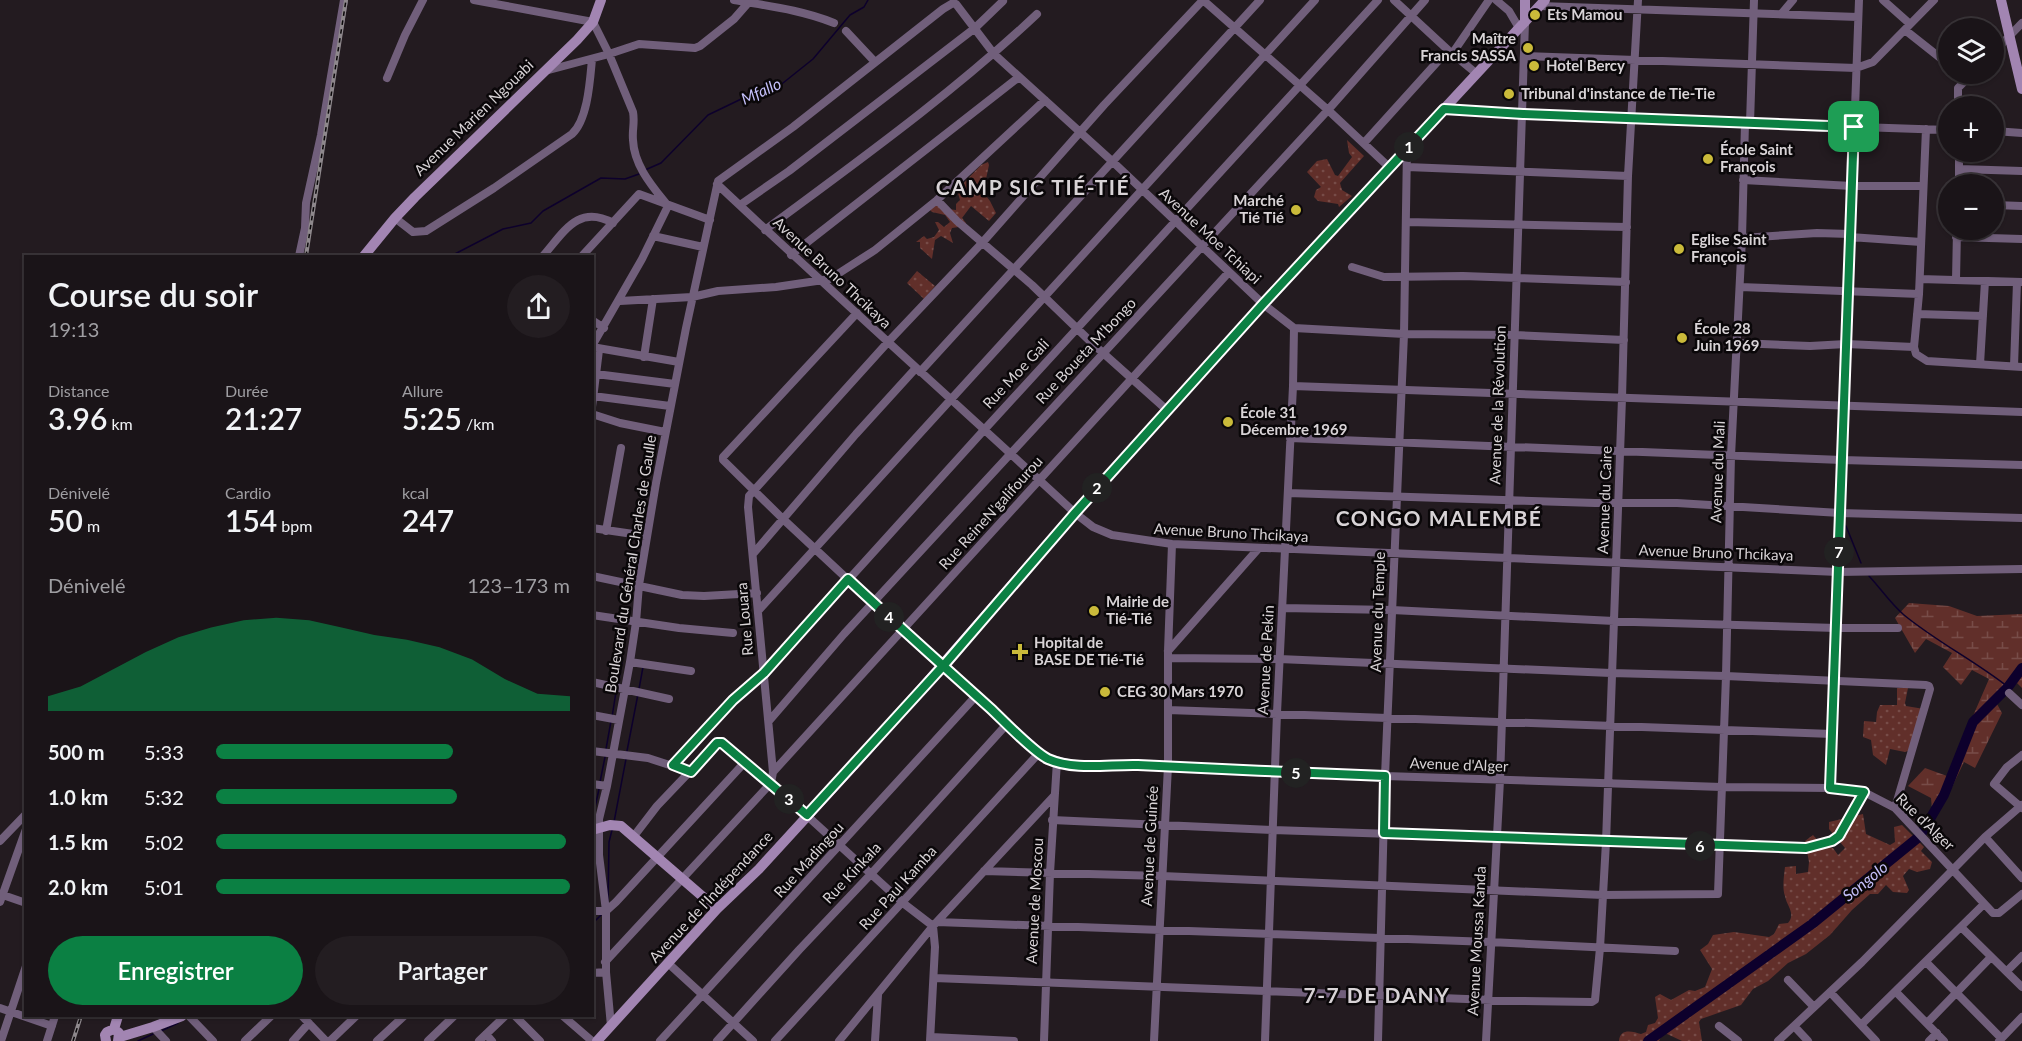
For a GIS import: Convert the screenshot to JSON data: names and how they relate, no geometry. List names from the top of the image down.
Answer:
{
  "streets": {
    "street": [
      "Avenue Marien Ngouabi",
      "Avenue Moe Tchiapi",
      "Avenue Bruno Thcikaya",
      "Rue Boueta M'bongo",
      "Rue Moe Gali",
      "Avenue de la Révolution",
      "Avenue du Mali",
      "Avenue du Caire",
      "Rue ReineN'galifourou",
      "Boulevard du Général Charles de Gaulle",
      "Avenue du Temple",
      "Rue Louara",
      "Avenue de Pekin",
      "Avenue d'Alger",
      "Rue d'Alger",
      "Avenue de Guinée",
      "Rue Madingou",
      "Rue Kinkala",
      "Rue Paul Kamba",
      "Avenue de l'Indépendance",
      "Avenue de Moscou",
      "Avenue Moussa Kanda"
    ]
  },
  "crossings": [
    ["Avenue Moe Tchiapi", "Rue Boueta M'bongo"],
    ["Avenue Moe Tchiapi", "Rue Moe Gali"],
    ["Avenue Moe Tchiapi", "Rue ReineN'galifourou"],
    ["Avenue Moe Tchiapi", "Avenue de Pekin"],
    ["Avenue Bruno Thcikaya", "Rue Boueta M'bongo"],
    ["Avenue Bruno Thcikaya", "Rue Moe Gali"],
    ["Avenue Bruno Thcikaya", "Avenue de la Révolution"],
    ["Avenue Bruno Thcikaya", "Avenue du Mali"],
    ["Avenue Bruno Thcikaya", "Avenue du Caire"],
    ["Avenue Bruno Thcikaya", "Rue ReineN'galifourou"],
    ["Avenue Bruno Thcikaya", "Boulevard du Général Charles de Gaulle"],
    ["Avenue Bruno Thcikaya", "Avenue du Temple"],
    ["Avenue Bruno Thcikaya", "Avenue de Pekin"],
    ["Avenue Bruno Thcikaya", "Avenue d'Alger"],
    ["Avenue Bruno Thcikaya", "Avenue de Guinée"],
    ["Rue Boueta M'bongo", "Rue Louara"],
    ["Rue Boueta M'bongo", "Avenue d'Alger"],
    ["Rue Moe Gali", "Rue Louara"],
    ["Rue Moe Gali", "Avenue d'Alger"],
    ["Avenue de la Révolution", "Avenue d'Alger"],
    ["Avenue de la Révolution", "Avenue Moussa Kanda"],
    ["Avenue du Mali", "Avenue du Caire"],
    ["Avenue du Mali", "Avenue d'Alger"],
    ["Avenue du Caire", "Avenue d'Alger"],
    ["Avenue du Caire", "Avenue Moussa Kanda"],
    ["Rue ReineN'galifourou", "Rue Louara"],
    ["Rue ReineN'galifourou", "Avenue d'Alger"],
    ["Boulevard du Général Charles de Gaulle", "Avenue de l'Indépendance"],
    ["Avenue du Temple", "Avenue d'Alger"],
    ["Rue Louara", "Avenue d'Alger"],
    ["Avenue de Pekin", "Avenue d'Alger"],
    ["Avenue d'Alger", "Rue d'Alger"],
    ["Avenue d'Alger", "Avenue de Guinée"],
    ["Avenue d'Alger", "Rue Madingou"],
    ["Avenue d'Alger", "Rue Kinkala"],
    ["Avenue d'Alger", "Rue Paul Kamba"],
    ["Avenue d'Alger", "Avenue de l'Indépendance"],
    ["Avenue d'Alger", "Avenue de Moscou"],
    ["Avenue d'Alger", "Avenue Moussa Kanda"]
  ],
  "districts": ["CAMP SIC TIÉ-TIÉ", "CONGO MALEMBÉ", "7-7 DE DANY"],
  "water": ["Mfallo", "Songolo"],
  "places": {
    "other": [
      "Ets Mamou",
      "Maître Francis SASSA",
      "Hotel Bercy",
      "Tribunal d'instance de Tie-Tie",
      "École Saint François",
      "Marché Tié Tié",
      "Eglise Saint François",
      "École 28 Juin 1969",
      "École 31 Décembre 1969",
      "Mairie de Tié-Tié",
      "CEG 30 Mars 1970"
    ],
    "health": ["Hopital de BASE DE Tié-Tié"]
  },
  "page": {
    "map_buttons": ["+", "−"],
    "pins": [
      "1",
      "2",
      "7",
      "4",
      "5",
      "3",
      "6"
    ],
    "heading": ["Course du soir", "19:13"],
    "stats": [
      ["Distance", "3.96 km"],
      ["Durée", "21:27"],
      ["Allure", "5:25 /km"],
      ["Dénivelé", "50 m"],
      ["Cardio", "154 bpm"],
      ["kcal", "247"]
    ],
    "chart": ["Dénivelé", "123–173 m"],
    "list": [
      {
        "name": "500 m",
        "note": "5:33"
      },
      {
        "name": "1.0 km",
        "note": "5:32"
      },
      {
        "name": "1.5 km",
        "note": "5:02"
      },
      {
        "name": "2.0 km",
        "note": "5:01"
      }
    ],
    "buttons": ["Enregistrer", "Partager"]
  }
}
